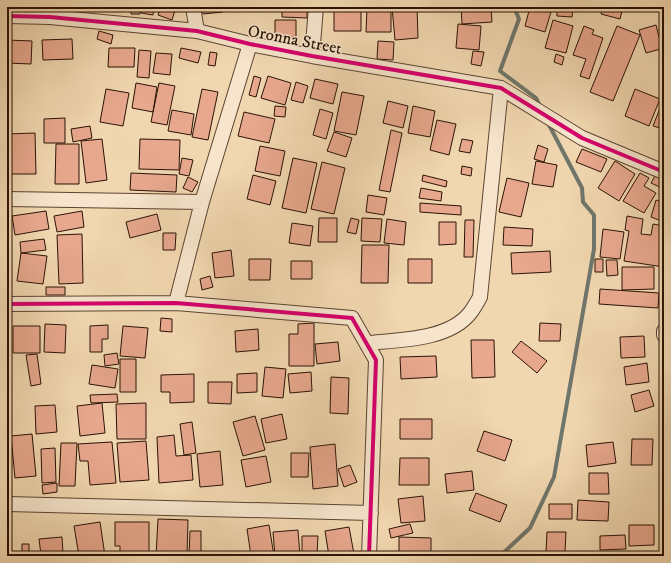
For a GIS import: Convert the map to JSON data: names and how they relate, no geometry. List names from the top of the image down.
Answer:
{
  "streets": {
    "street": ["Oronna Street"]
  }
}
